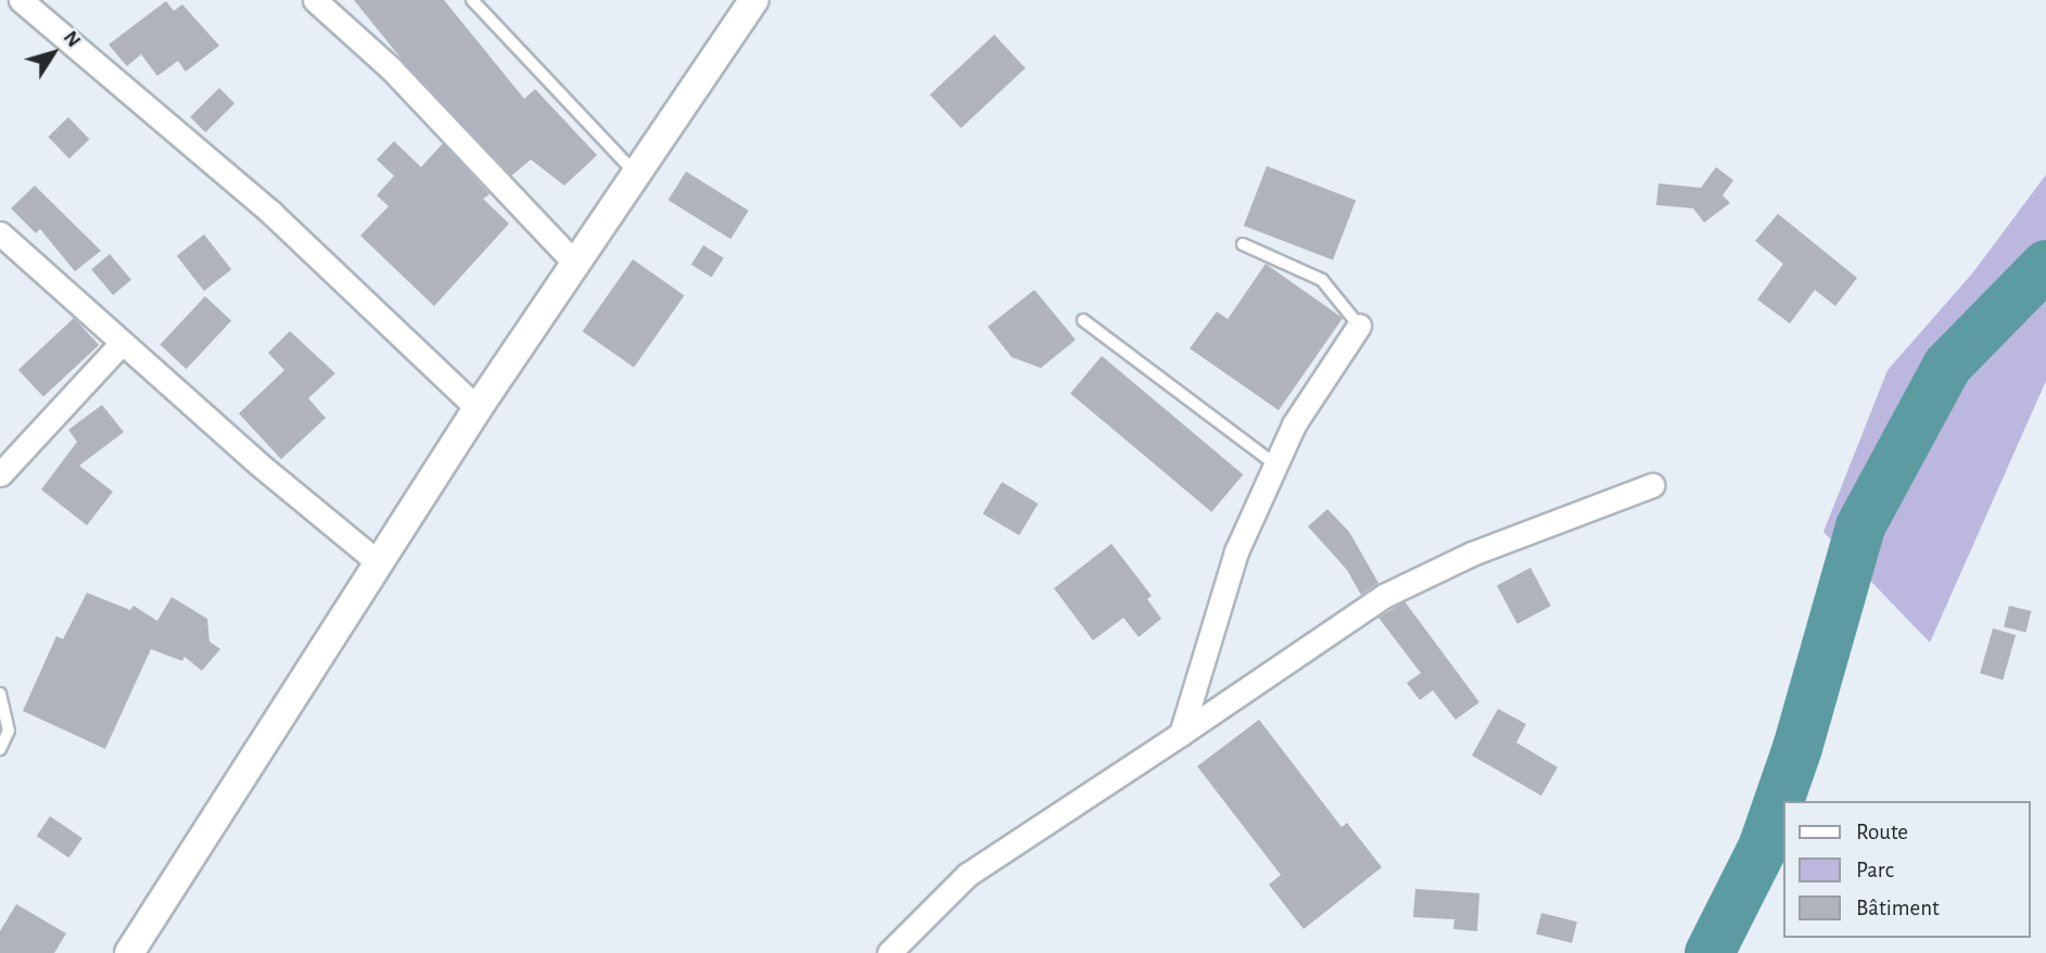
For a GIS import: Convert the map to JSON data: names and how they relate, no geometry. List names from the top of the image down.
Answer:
{
  "legend": ["Route", "Parc", "Bâtiment"],
  "north": "top right"
}
